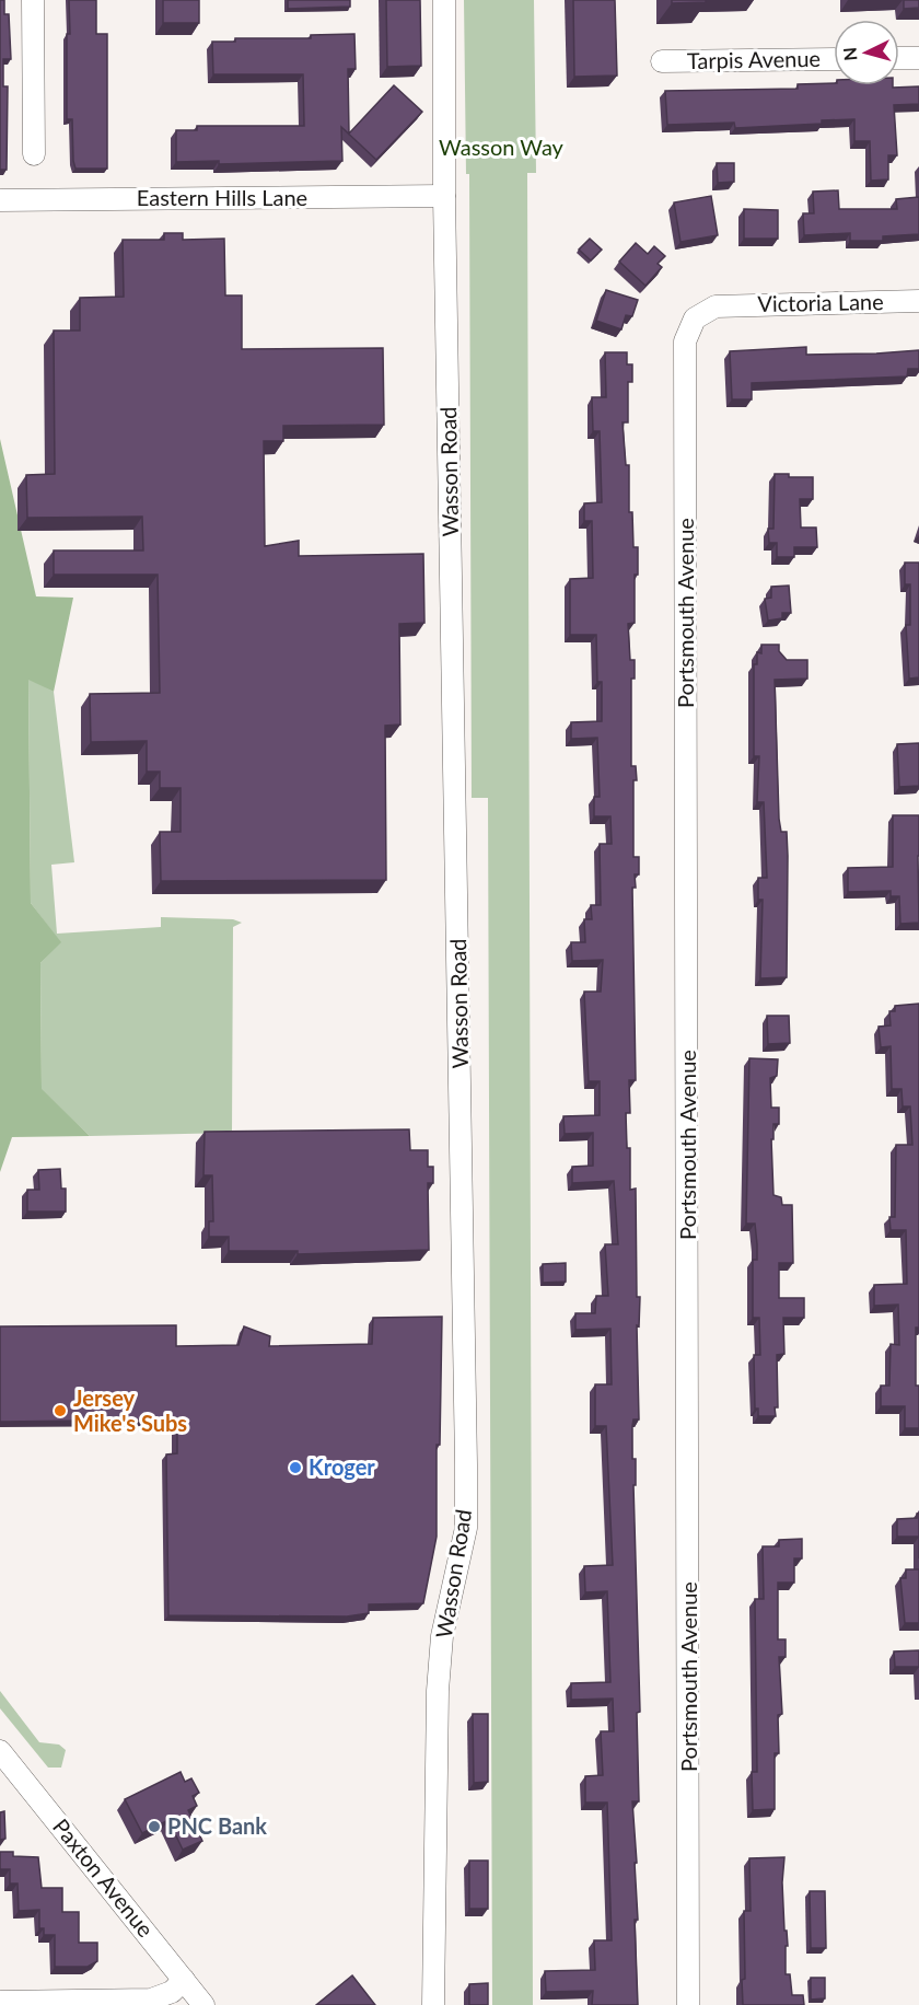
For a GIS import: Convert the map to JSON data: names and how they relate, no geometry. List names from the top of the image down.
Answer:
{
  "streets": {
    "street": [
      "Tarpis Avenue",
      "Eastern Hills Lane",
      "Victoria Lane",
      "Wasson Road",
      "Portsmouth Avenue",
      "Paxton Avenue"
    ]
  },
  "crossings": [
    ["Eastern Hills Lane", "Wasson Road"],
    ["Victoria Lane", "Portsmouth Avenue"]
  ],
  "parks": ["Wasson Way"],
  "places": ["Jersey Mike's Subs", "Kroger", "PNC Bank"],
  "north": "left"
}
